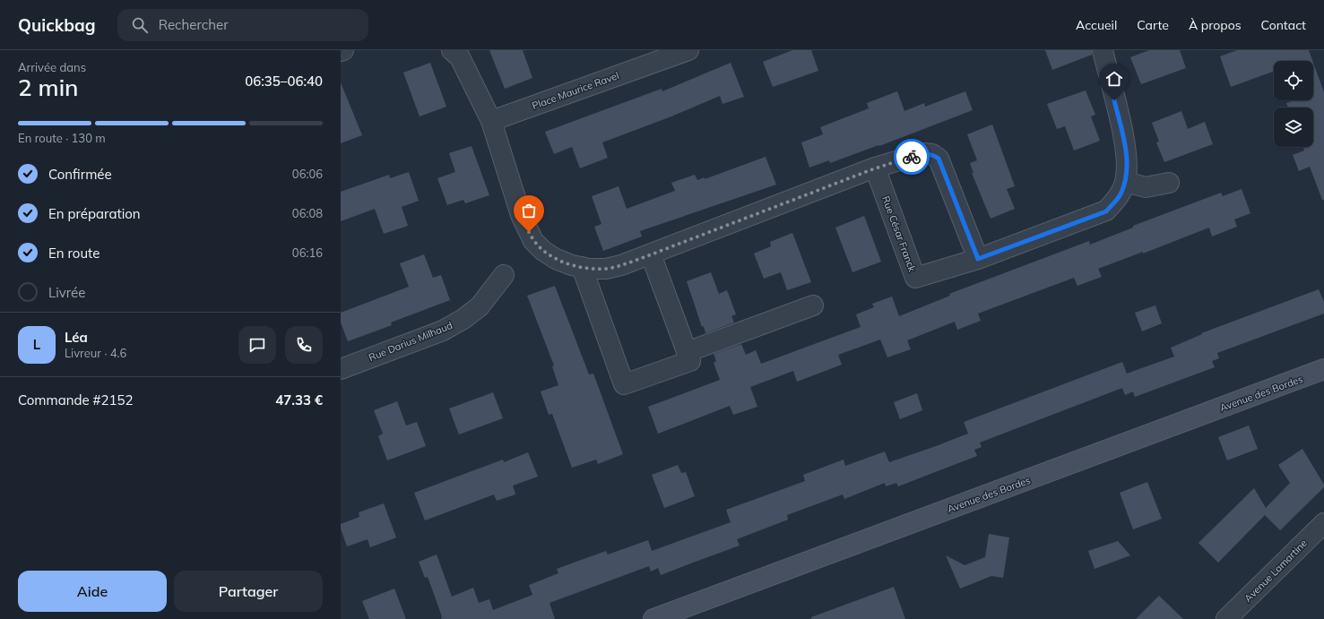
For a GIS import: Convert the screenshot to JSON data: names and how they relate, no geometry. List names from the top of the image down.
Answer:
{
  "streets": {
    "street": [
      "Place Maurice Ravel",
      "Rue César Franck",
      "Rue Darius Milhaud",
      "Avenue des Bordes",
      "Avenue Lamartine"
    ]
  },
  "page": {
    "header": "Quickbag",
    "search": "Rechercher",
    "nav": [
      "Accueil",
      "Carte",
      "À propos",
      "Contact"
    ],
    "heading": ["2 min", "Arrivée dans", "06:35–06:40"],
    "panel": [
      "Léa",
      "Livreur · 4.6",
      "Commande #2152",
      "47.33 €"
    ],
    "bar": "En route · 130 m",
    "list": [
      ["Confirmée", "06:06"],
      ["En préparation", "06:08"],
      ["En route", "06:16"],
      "Livrée"
    ],
    "round": "L",
    "buttons": ["Aide", "Partager"]
  }
}
